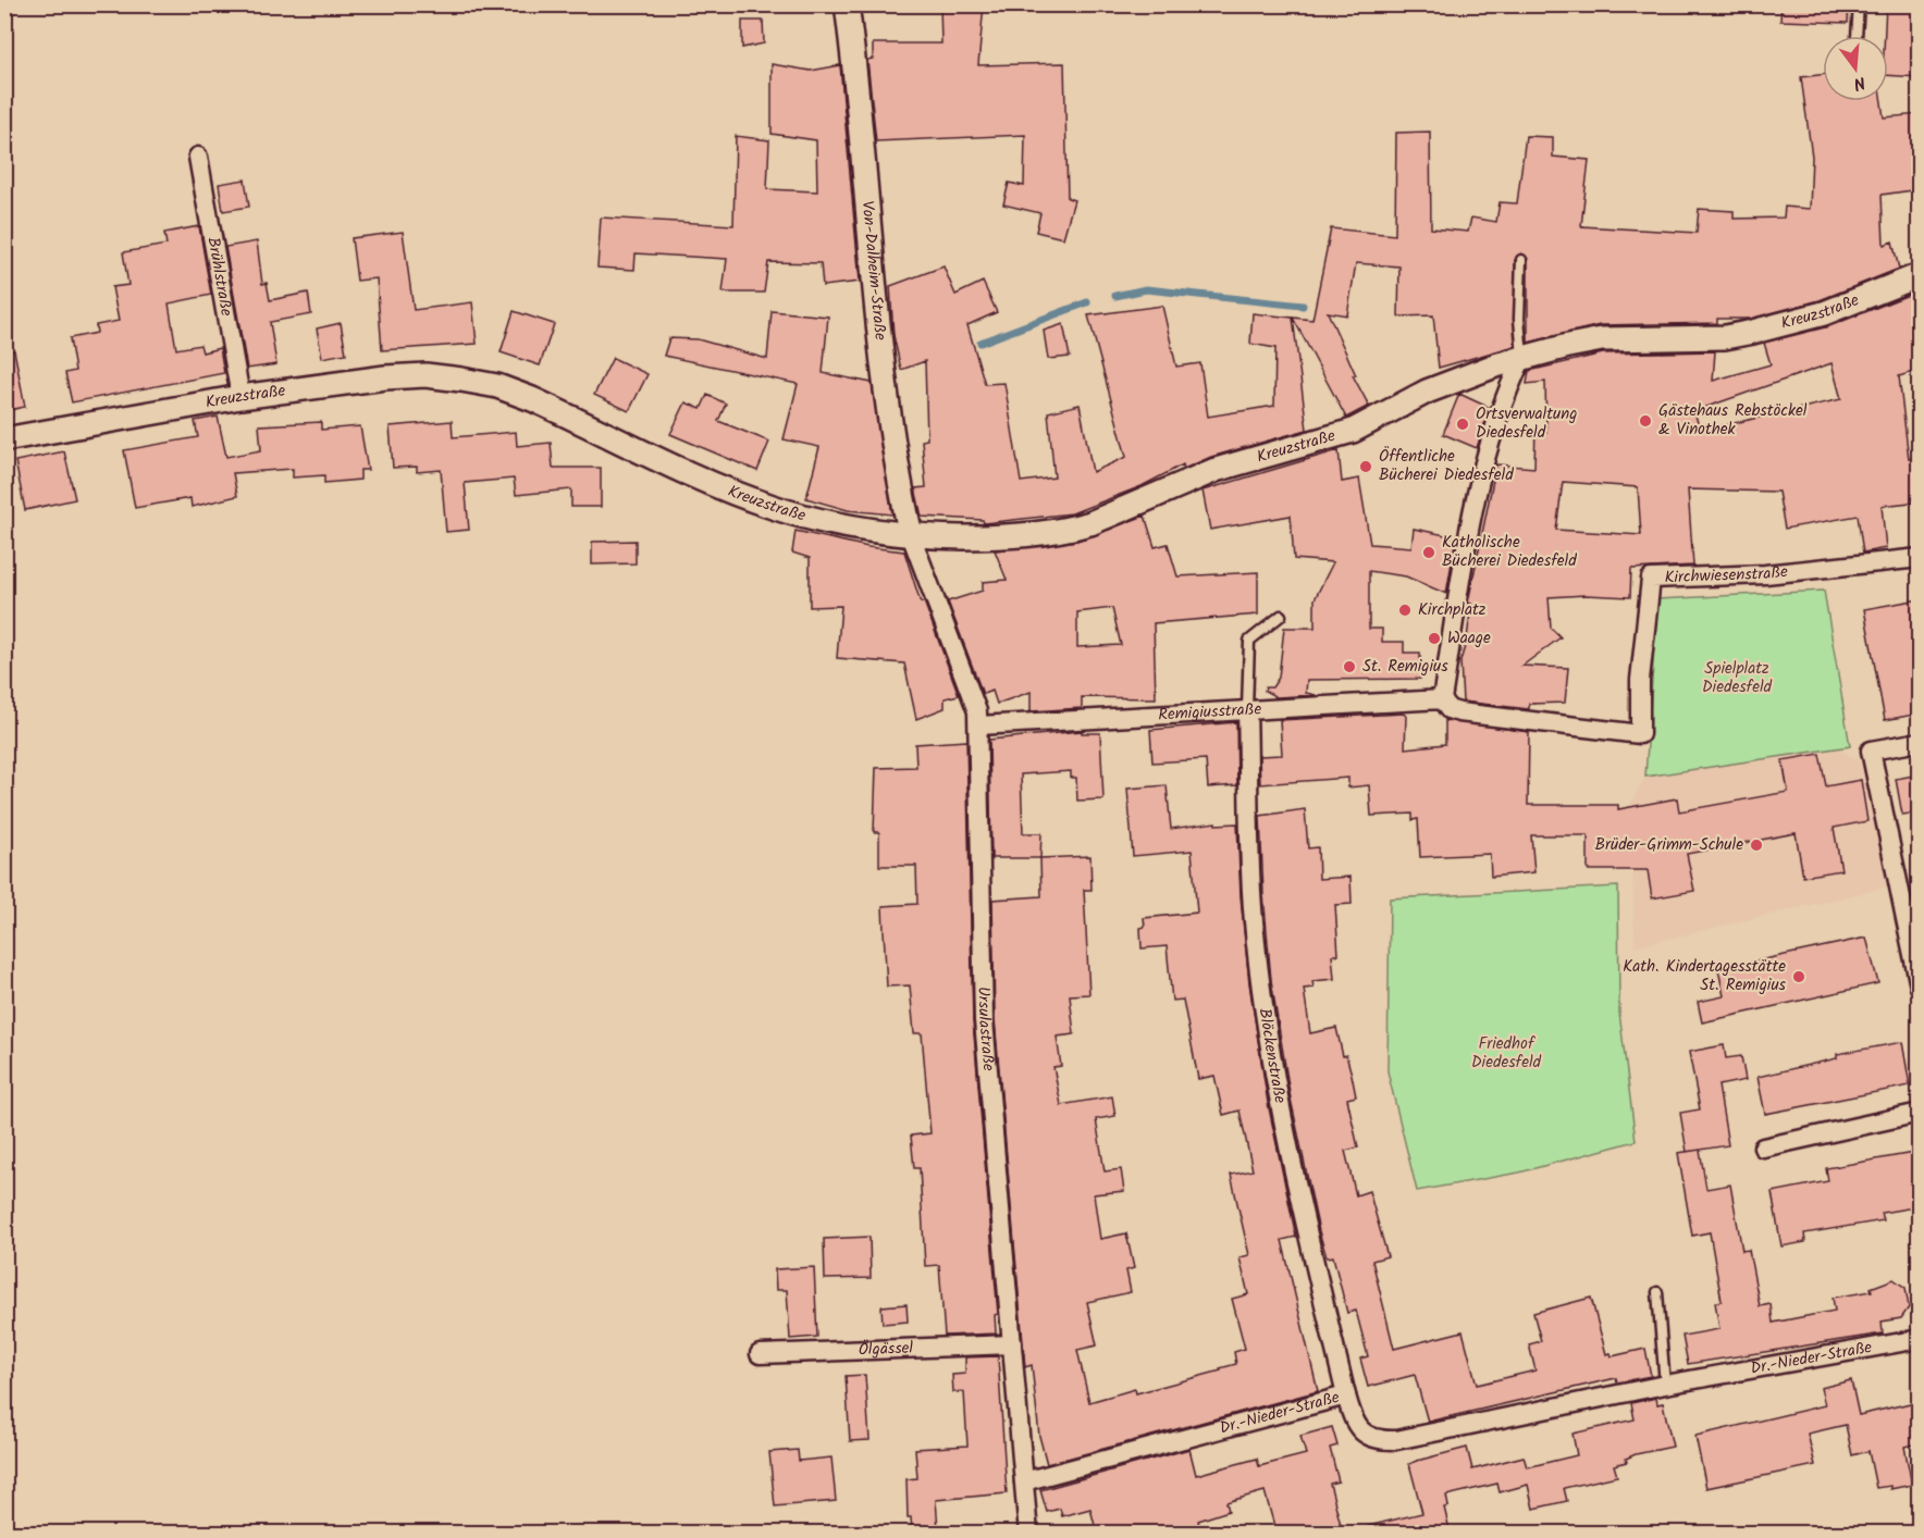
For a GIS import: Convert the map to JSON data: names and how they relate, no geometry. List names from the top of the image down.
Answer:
{
  "streets": {
    "street": [
      "Von-Dalheim-Straße",
      "Brühlstraße",
      "Kreuzstraße",
      "Kirchwiesenstraße",
      "Remigiusstraße",
      "Ursulastraße",
      "Blöckenstraße",
      "Ölgässel",
      "Dr.-Nieder-Straße"
    ]
  },
  "crossings": [
    ["Von-Dalheim-Straße", "Kreuzstraße"],
    ["Von-Dalheim-Straße", "Ursulastraße"],
    ["Brühlstraße", "Kreuzstraße"],
    ["Kreuzstraße", "Ursulastraße"],
    ["Kirchwiesenstraße", "Remigiusstraße"],
    ["Remigiusstraße", "Ursulastraße"],
    ["Remigiusstraße", "Blöckenstraße"],
    ["Ursulastraße", "Ölgässel"],
    ["Ursulastraße", "Dr.-Nieder-Straße"],
    ["Blöckenstraße", "Dr.-Nieder-Straße"]
  ],
  "parks": ["Spielplatz Diedesfeld", "Friedhof Diedesfeld"],
  "places": [
    "Gästehaus Rebstöckel & Vinothek",
    "Ortsverwaltung Diedesfeld",
    "Öffentliche Bücherei Diedesfeld",
    "Katholische Bücherei Diedesfeld",
    "Kirchplatz",
    "Waage",
    "St. Remigius",
    "Brüder-Grimm-Schule",
    "Kath. Kindertagesstätte St. Remigius"
  ],
  "north": "bottom"
}
